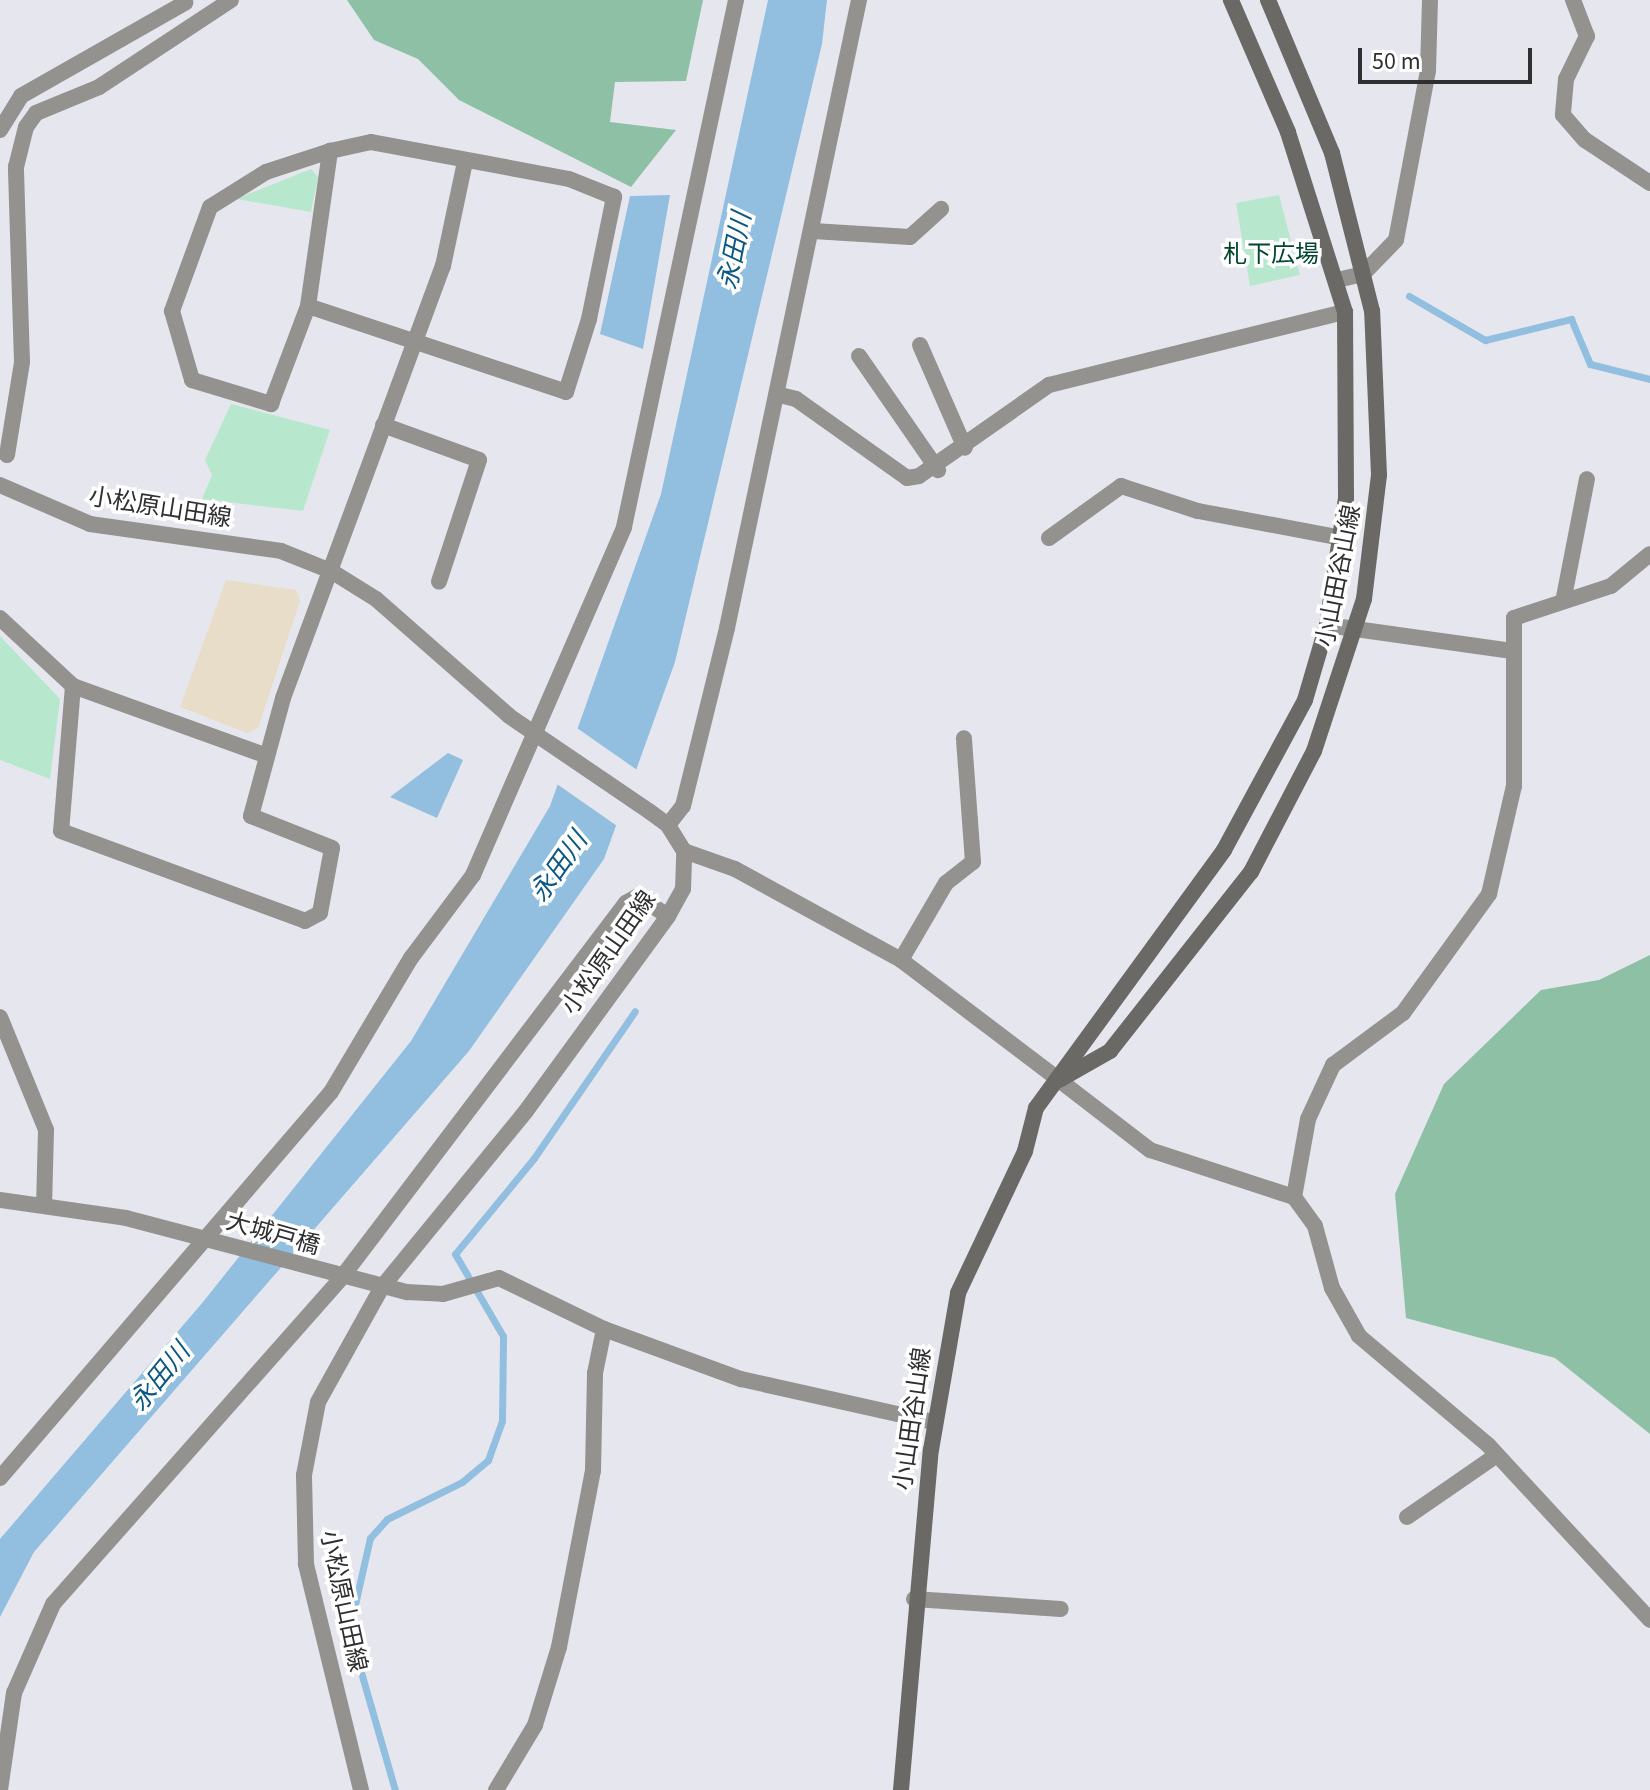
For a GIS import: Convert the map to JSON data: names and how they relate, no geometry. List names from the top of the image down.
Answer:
{
  "streets": {
    "main road": ["小山田谷山線"],
    "street": ["小松原山田線", "大城戸橋"]
  },
  "crossings": [
    ["小松原山田線", "大城戸橋"]
  ],
  "water": ["永田川"],
  "parks": ["札下広場"],
  "scale_bar": "50 m"
}
